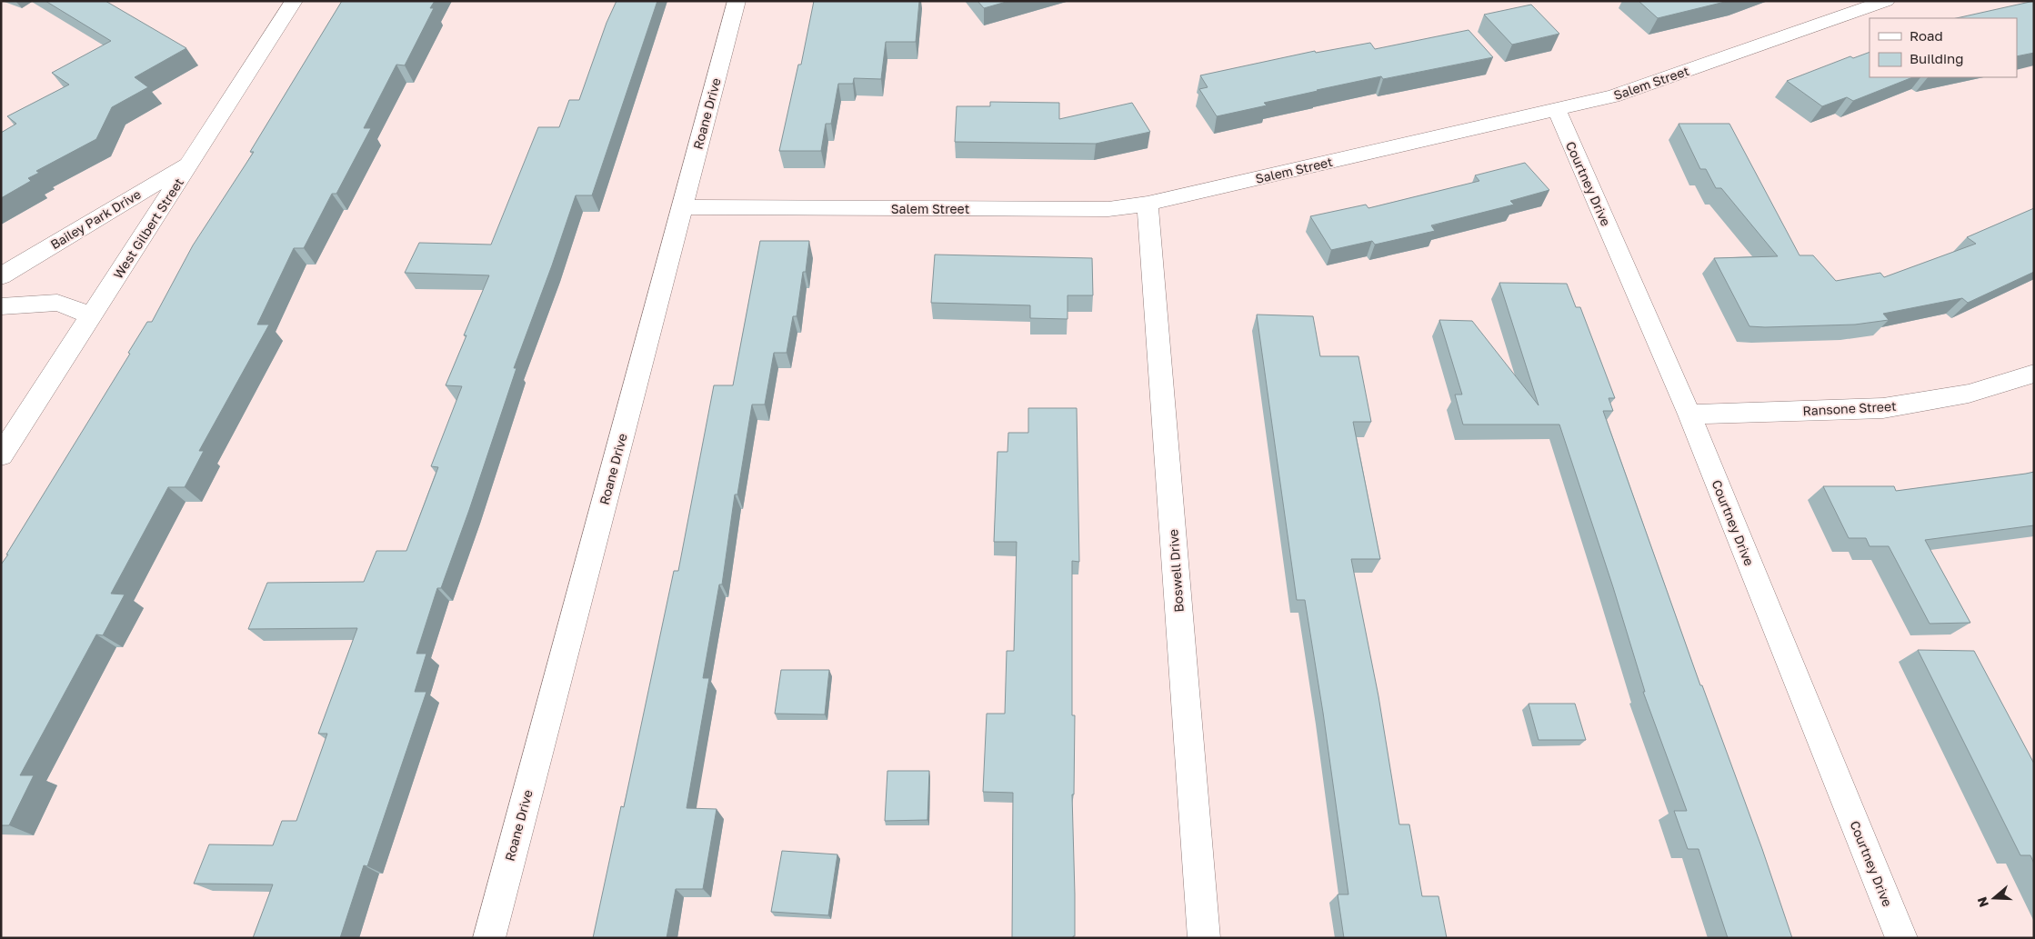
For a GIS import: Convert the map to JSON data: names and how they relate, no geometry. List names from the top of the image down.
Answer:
{
  "streets": {
    "street": [
      "Salem Street",
      "Roane Drive",
      "Courtney Drive",
      "Bailey Park Drive",
      "West Gilbert Street",
      "Ransone Street",
      "Boswell Drive"
    ]
  },
  "crossings": [
    ["Salem Street", "Roane Drive"],
    ["Salem Street", "Courtney Drive"],
    ["Salem Street", "Boswell Drive"],
    ["Courtney Drive", "Ransone Street"],
    ["Bailey Park Drive", "West Gilbert Street"]
  ],
  "legend": ["Road", "Building"],
  "north": "left"
}
